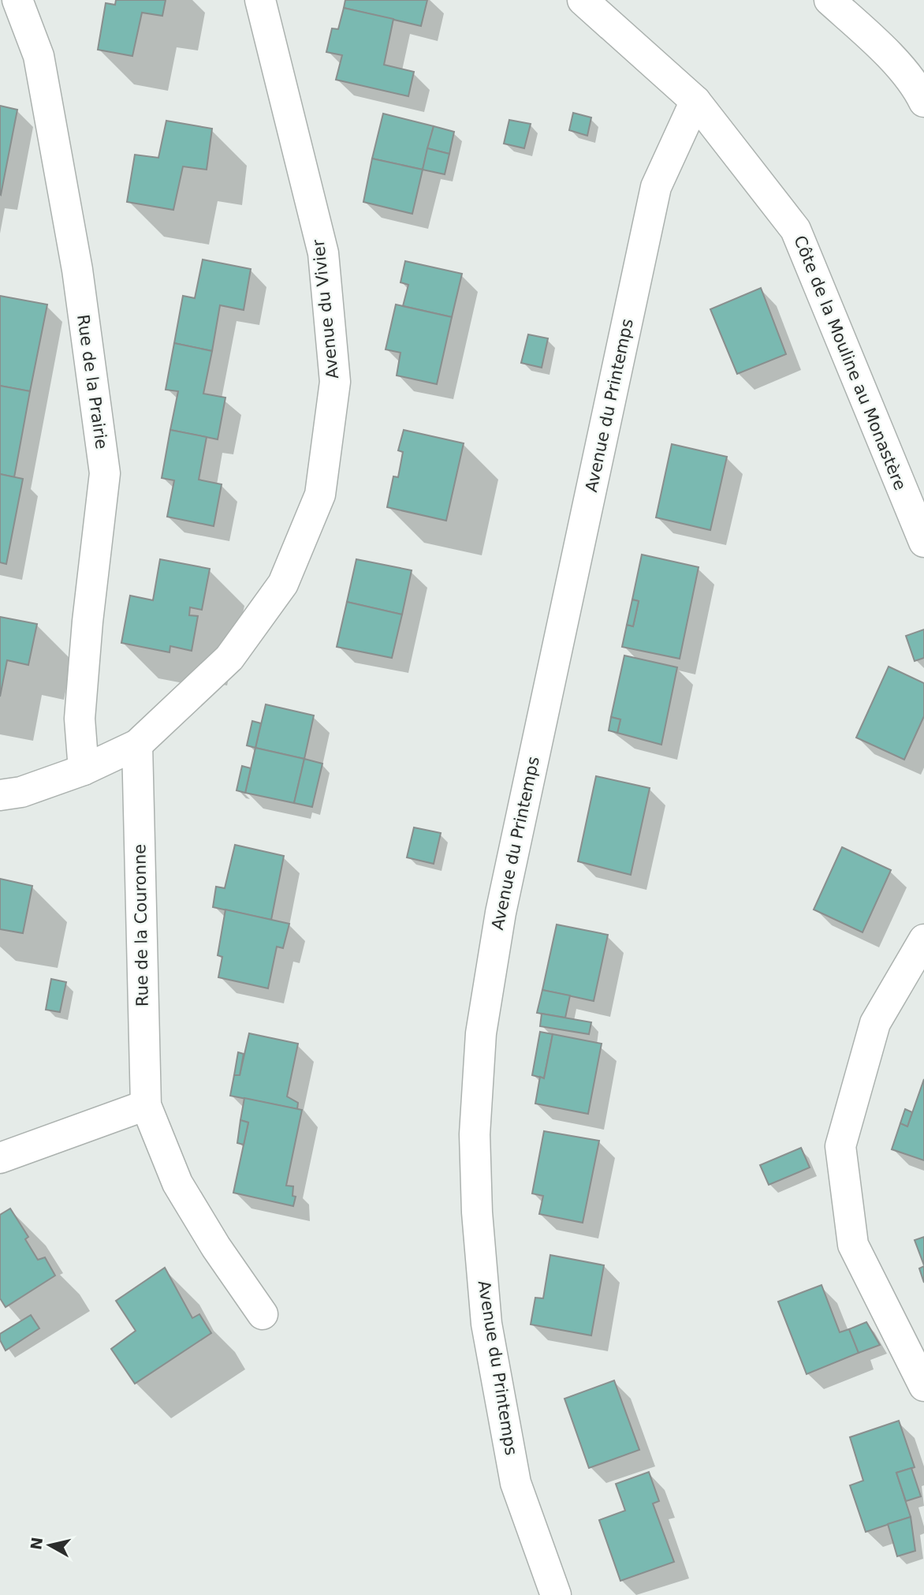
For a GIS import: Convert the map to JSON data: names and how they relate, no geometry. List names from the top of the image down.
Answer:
{
  "streets": {
    "street": [
      "Avenue du Vivier",
      "Côte de la Mouline au Monastère",
      "Rue de la Prairie",
      "Avenue du Printemps",
      "Rue de la Couronne"
    ]
  },
  "crossings": [
    ["Avenue du Vivier", "Rue de la Prairie"],
    ["Avenue du Vivier", "Rue de la Couronne"],
    ["Côte de la Mouline au Monastère", "Avenue du Printemps"]
  ],
  "north": "left"
}
